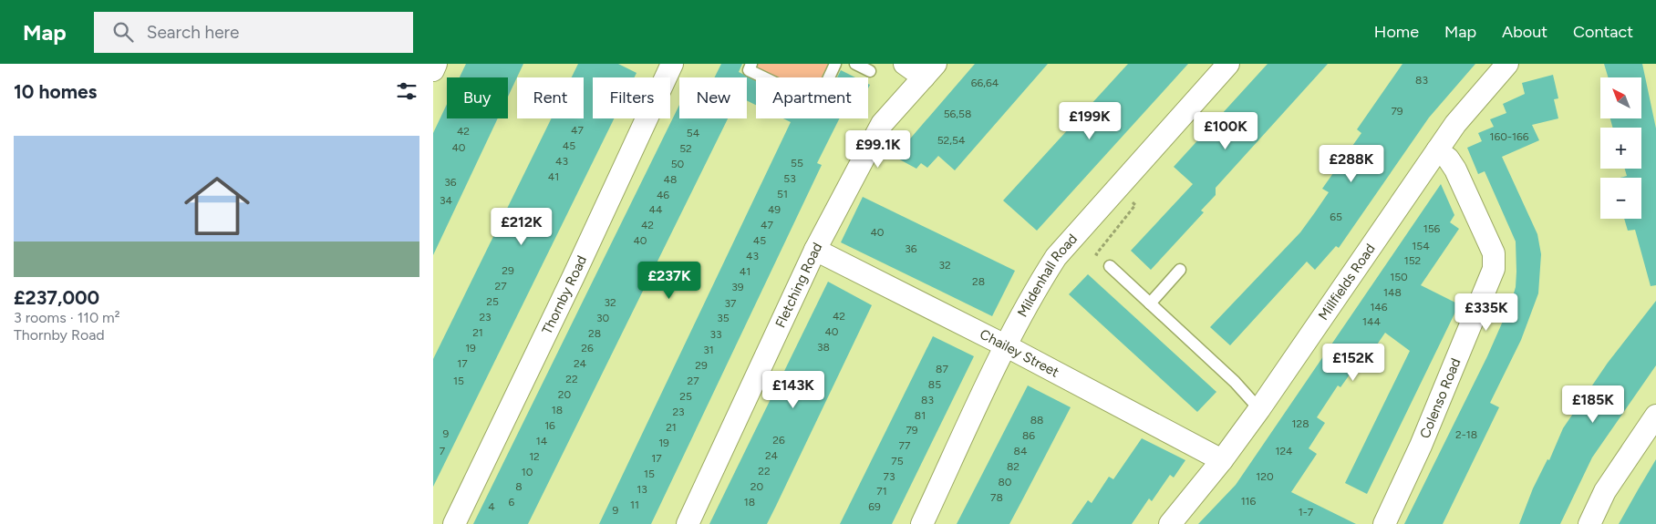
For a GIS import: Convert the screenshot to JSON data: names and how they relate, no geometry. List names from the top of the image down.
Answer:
{
  "streets": {
    "street": [
      "Mildenhall Road",
      "Millfields Road",
      "Fletching Road",
      "Thornby Road",
      "Chailey Street",
      "Colenso Road"
    ]
  },
  "crossings": [
    ["Mildenhall Road", "Chailey Street"],
    ["Millfields Road", "Chailey Street"],
    ["Millfields Road", "Colenso Road"],
    ["Fletching Road", "Chailey Street"]
  ],
  "house_numbers": [
    "83",
    "66,64",
    "79",
    "56,58",
    "47",
    "42",
    "54",
    "160-166",
    "52,54",
    "45",
    "40",
    "52",
    "43",
    "55",
    "50",
    "41",
    "53",
    "48",
    "36",
    "51",
    "46",
    "34",
    "44",
    "49",
    "65",
    "42",
    "47",
    "156",
    "40",
    "40",
    "45",
    "154",
    "36",
    "43",
    "152",
    "32",
    "29",
    "41",
    "150",
    "28",
    "27",
    "39",
    "148",
    "25",
    "32",
    "37",
    "146",
    "42",
    "23",
    "30",
    "35",
    "144",
    "40",
    "21",
    "28",
    "33",
    "38",
    "19",
    "26",
    "31",
    "17",
    "24",
    "29",
    "87",
    "22",
    "15",
    "27",
    "85",
    "20",
    "25",
    "83",
    "18",
    "23",
    "81",
    "88",
    "128",
    "16",
    "21",
    "79",
    "9",
    "2-18",
    "86",
    "26",
    "14",
    "19",
    "77",
    "7",
    "84",
    "124",
    "24",
    "12",
    "17",
    "75",
    "82",
    "22",
    "10",
    "15",
    "73",
    "120",
    "80",
    "8",
    "20",
    "13",
    "71",
    "78",
    "116",
    "6",
    "18",
    "11",
    "4",
    "69",
    "9",
    "1-7"
  ],
  "north": "top left",
  "page": {
    "header": "Map",
    "search": "Search here",
    "nav": [
      "Home",
      "Map",
      "About",
      "Contact"
    ],
    "heading": "10 homes",
    "map_buttons": ["+", "−"],
    "chip": [
      "Buy",
      "Rent",
      "Filters",
      "New",
      "Apartment"
    ],
    "price": [
      "£199K",
      "£100K",
      "£99.1K",
      "£288K",
      "£212K",
      "£237K",
      "£335K",
      "£152K",
      "£143K",
      "£185K"
    ],
    "list": [
      {
        "name": "£237,000",
        "note": "3 rooms · 110 m² · Thornby Road"
      }
    ]
  }
}
